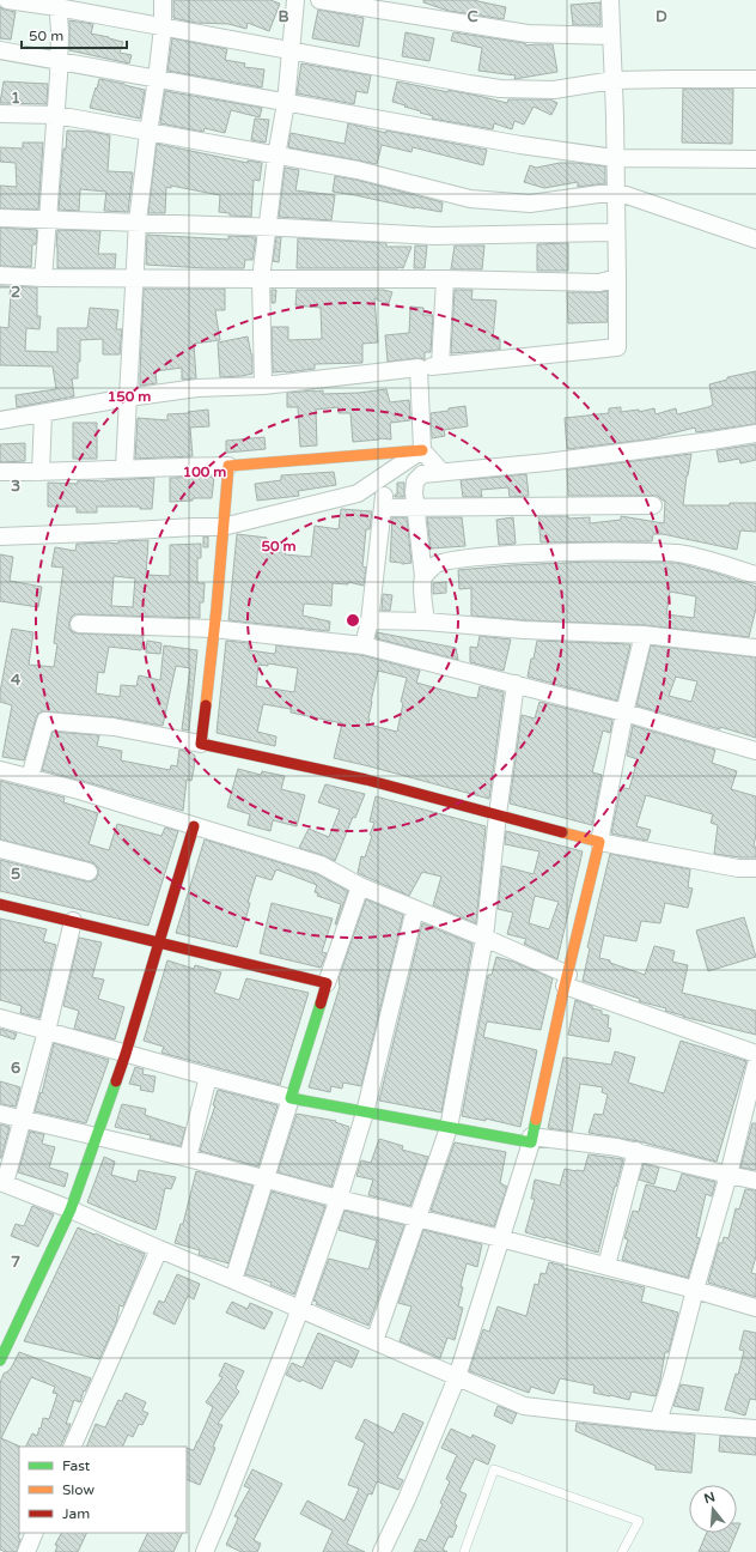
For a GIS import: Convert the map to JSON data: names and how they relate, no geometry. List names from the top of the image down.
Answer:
{
  "legend": ["Fast", "Slow", "Jam"],
  "scale_bar": "50 m",
  "north": "top",
  "grid": {
    "columns": ["B", "C", "D"],
    "rows": [
      "1",
      "2",
      "3",
      "4",
      "5",
      "6",
      "7"
    ]
  },
  "rings": ["150 m", "100 m", "50 m"]
}
